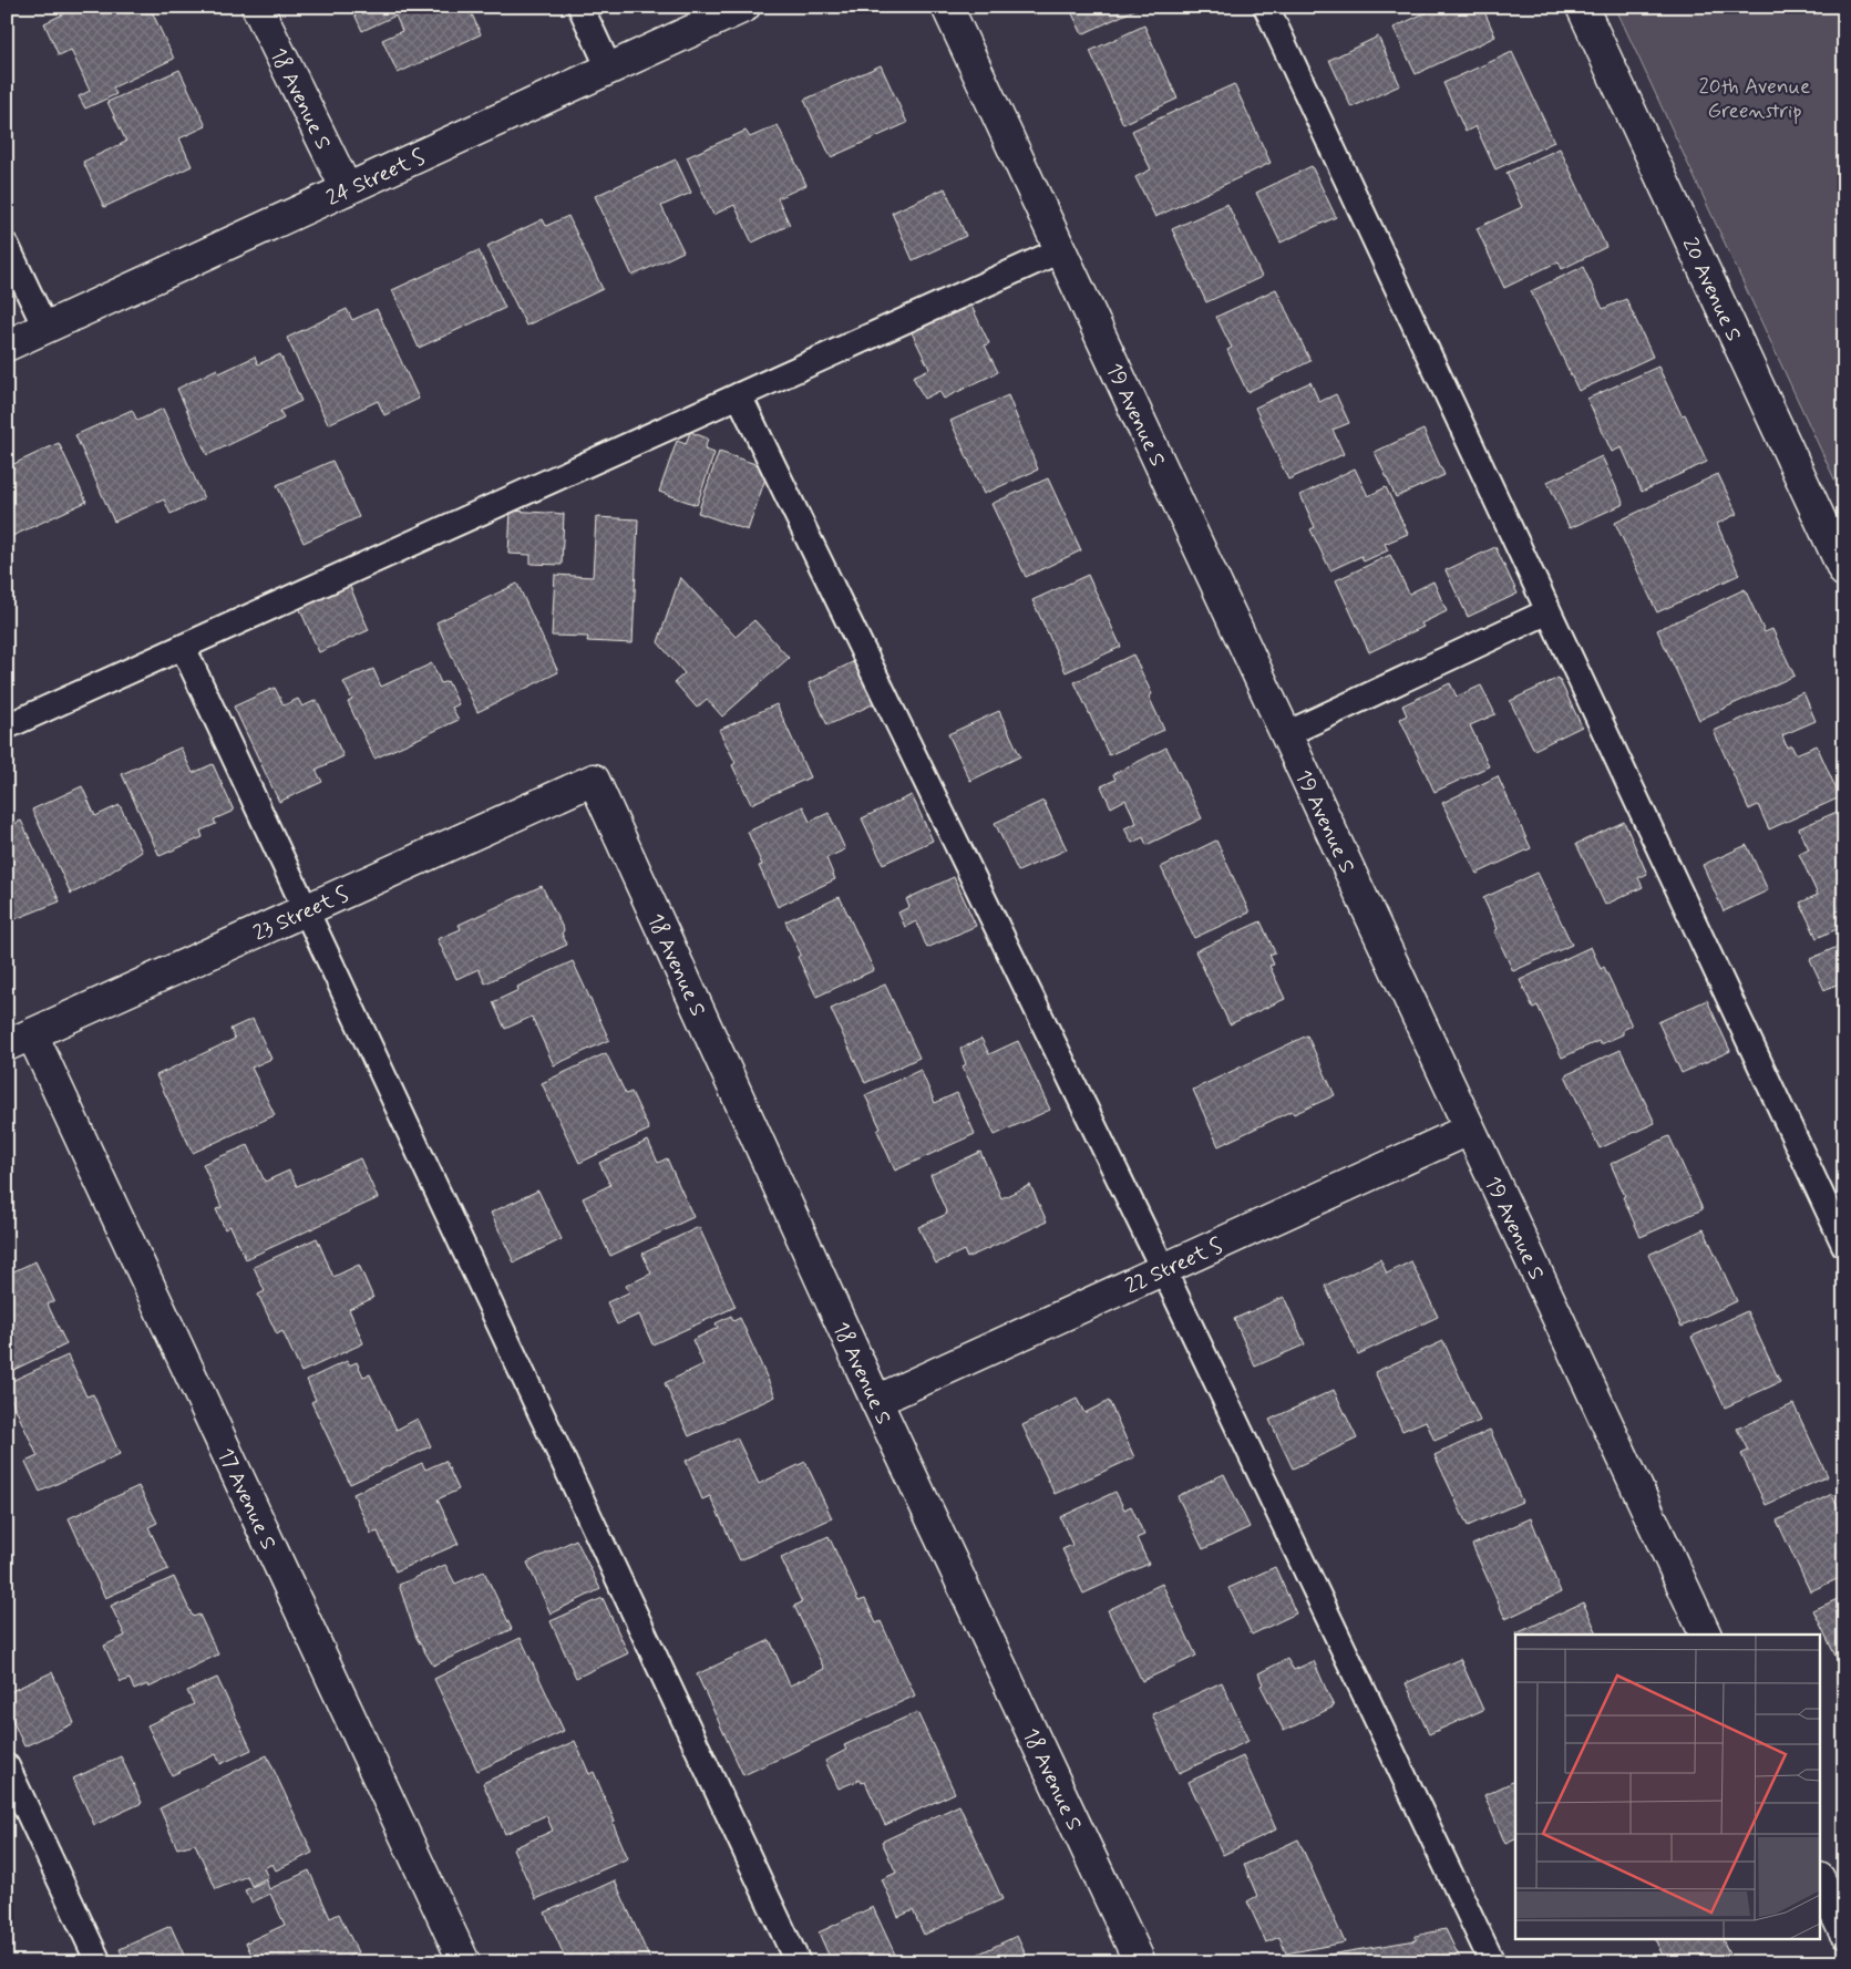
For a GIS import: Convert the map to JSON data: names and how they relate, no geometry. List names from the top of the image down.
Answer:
{
  "streets": {
    "street": [
      "18 Avenue S",
      "24 Street S",
      "20 Avenue S",
      "19 Avenue S",
      "23 Street S",
      "22 Street S",
      "17 Avenue S"
    ]
  },
  "crossings": [
    ["18 Avenue S", "24 Street S"],
    ["18 Avenue S", "23 Street S"],
    ["18 Avenue S", "22 Street S"],
    ["19 Avenue S", "22 Street S"],
    ["23 Street S", "17 Avenue S"]
  ],
  "parks": ["20th Avenue Greenstrip"]
}
